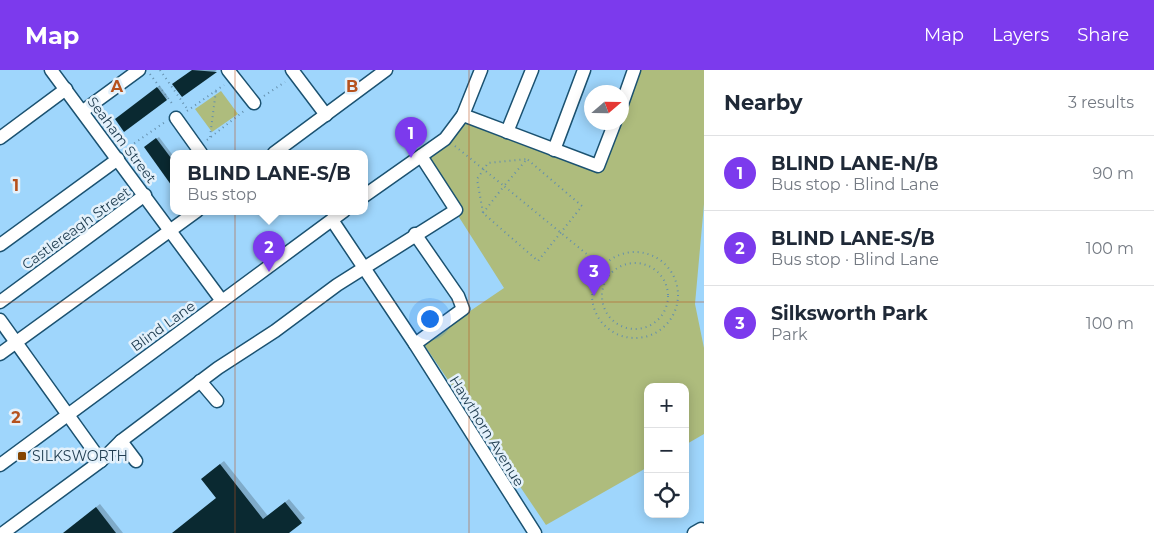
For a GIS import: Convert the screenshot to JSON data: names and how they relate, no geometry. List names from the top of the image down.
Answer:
{
  "streets": {
    "street": [
      "Seaham Street",
      "Castlereagh Street",
      "Blind Lane",
      "Hawthorn Avenue"
    ]
  },
  "crossings": [
    ["Seaham Street", "Castlereagh Street"],
    ["Seaham Street", "Blind Lane"],
    ["Blind Lane", "Hawthorn Avenue"]
  ],
  "places": {
    "transit": ["SILKSWORTH"]
  },
  "north": "right",
  "page": {
    "header": "Map",
    "nav": ["Map", "Layers", "Share"],
    "heading": ["Nearby", "3 results"],
    "pins": ["1", "2", "3"],
    "list": [
      {
        "mark": "1",
        "name": "BLIND LANE-N/B",
        "note": "Bus stop · Blind Lane",
        "value": "90 m"
      },
      {
        "mark": "2",
        "name": "BLIND LANE-S/B",
        "note": "Bus stop · Blind Lane",
        "value": "100 m"
      },
      {
        "mark": "3",
        "name": "Silksworth Park",
        "note": "Park",
        "value": "100 m"
      }
    ],
    "popup": ["BLIND LANE-S/B", "Bus stop"],
    "map_buttons": ["+", "−"]
  },
  "grid": {
    "columns": ["A", "B"],
    "rows": ["1", "2"]
  }
}
